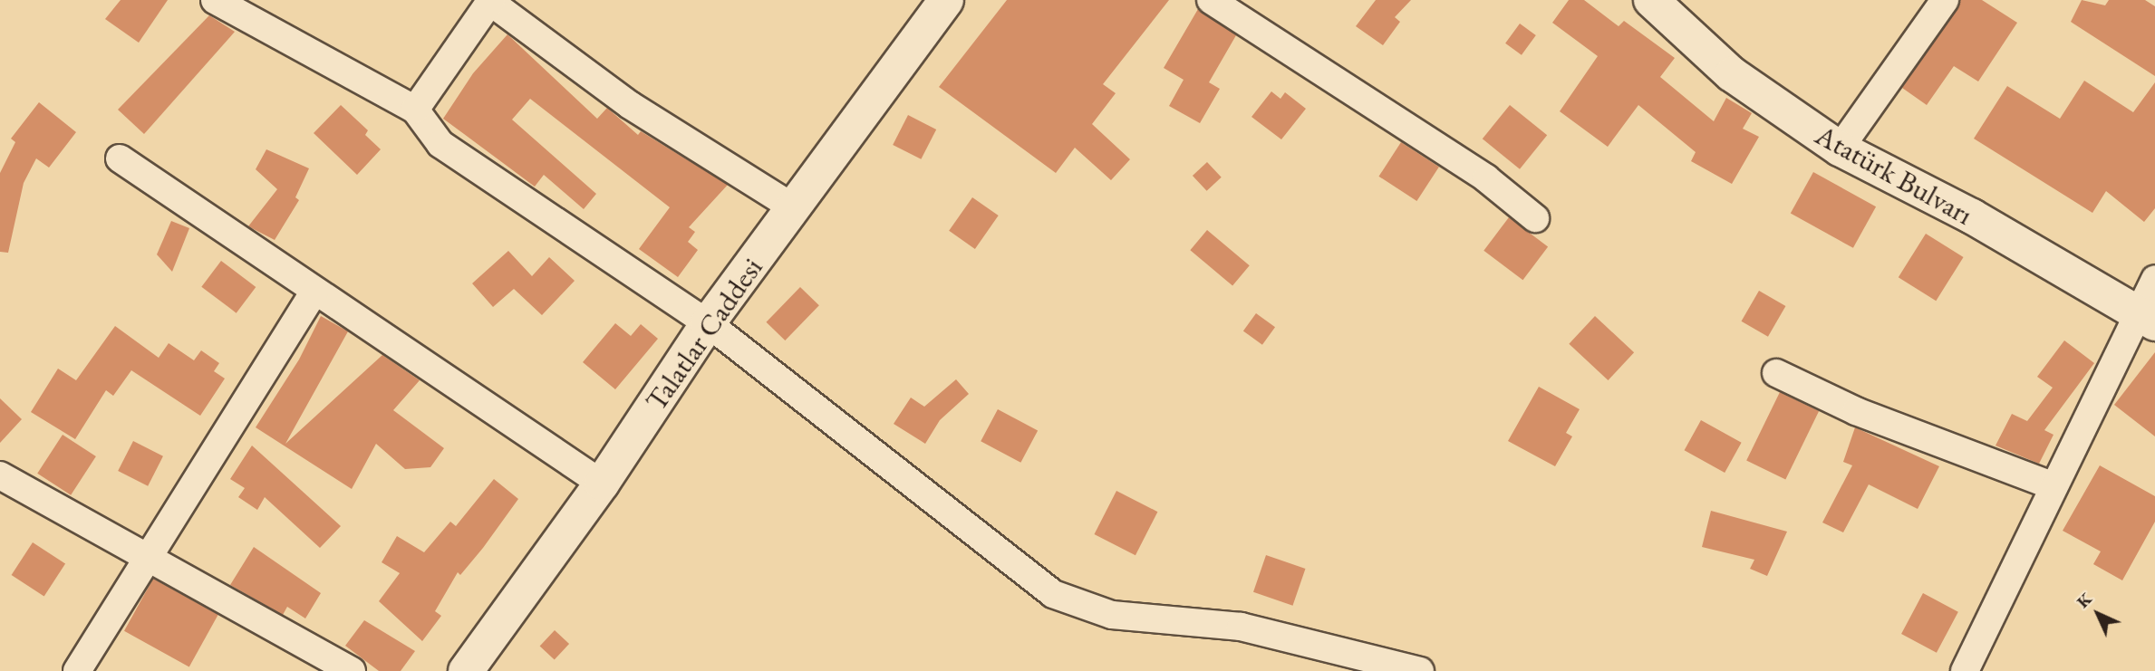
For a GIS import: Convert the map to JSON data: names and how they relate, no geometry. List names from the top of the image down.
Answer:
{
  "streets": {
    "street": ["Atatürk Bulvarı", "Talatlar Caddesi"]
  },
  "north": "top left"
}
